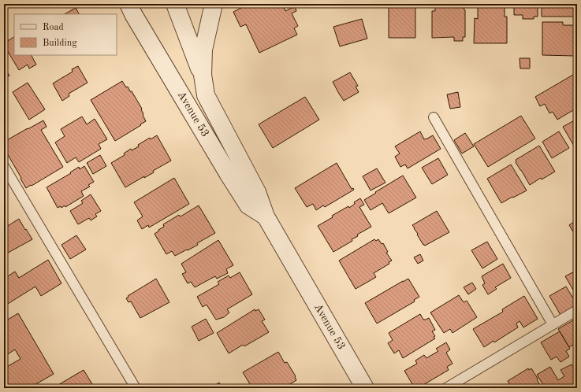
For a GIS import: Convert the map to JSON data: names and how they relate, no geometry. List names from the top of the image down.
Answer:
{
  "streets": {
    "street": ["Avenue 53"]
  },
  "legend": ["Road", "Building"]
}
